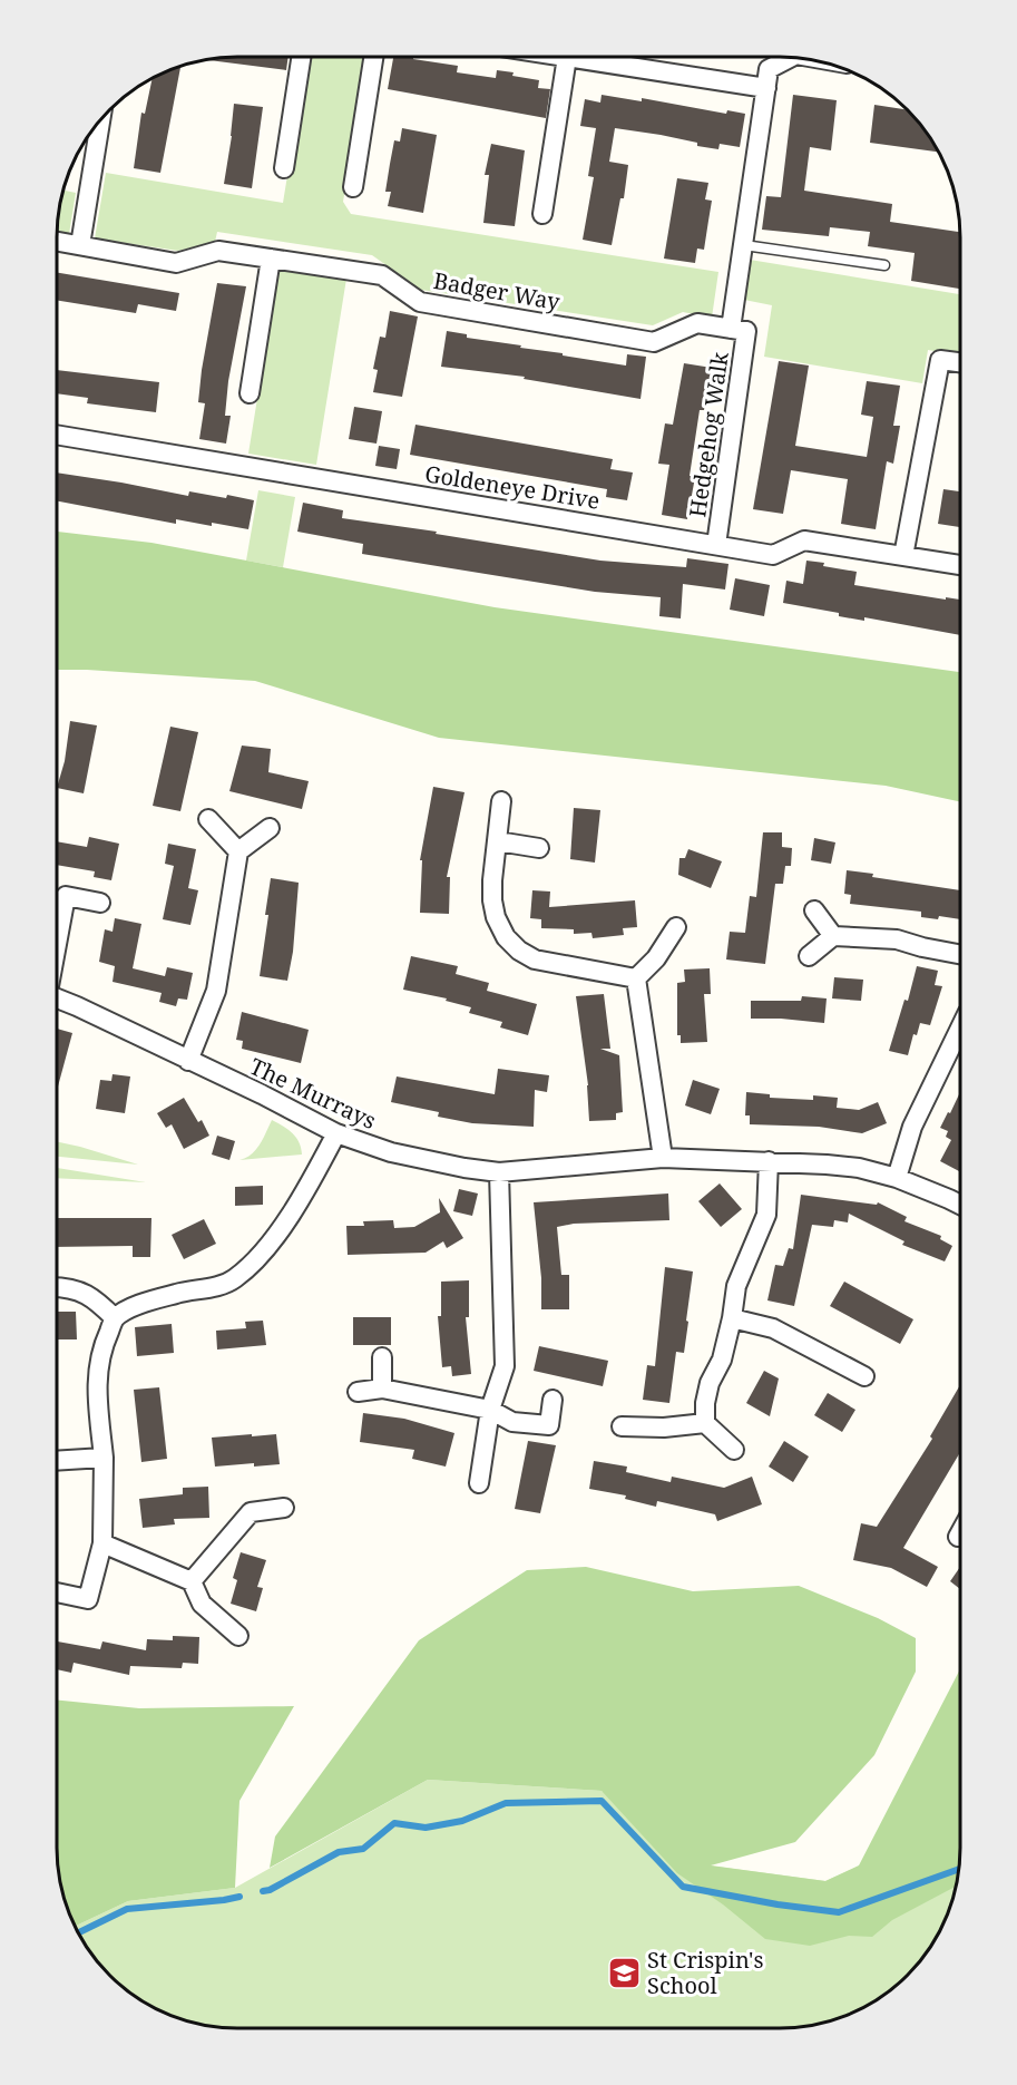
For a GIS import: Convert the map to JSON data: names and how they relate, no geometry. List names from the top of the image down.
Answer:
{
  "streets": {
    "street": [
      "Badger Way",
      "Hedgehog Walk",
      "Goldeneye Drive",
      "The Murrays"
    ]
  },
  "crossings": [
    ["Badger Way", "Hedgehog Walk"],
    ["Hedgehog Walk", "Goldeneye Drive"]
  ],
  "places": {
    "school or university": ["St Crispin's School"]
  }
}
